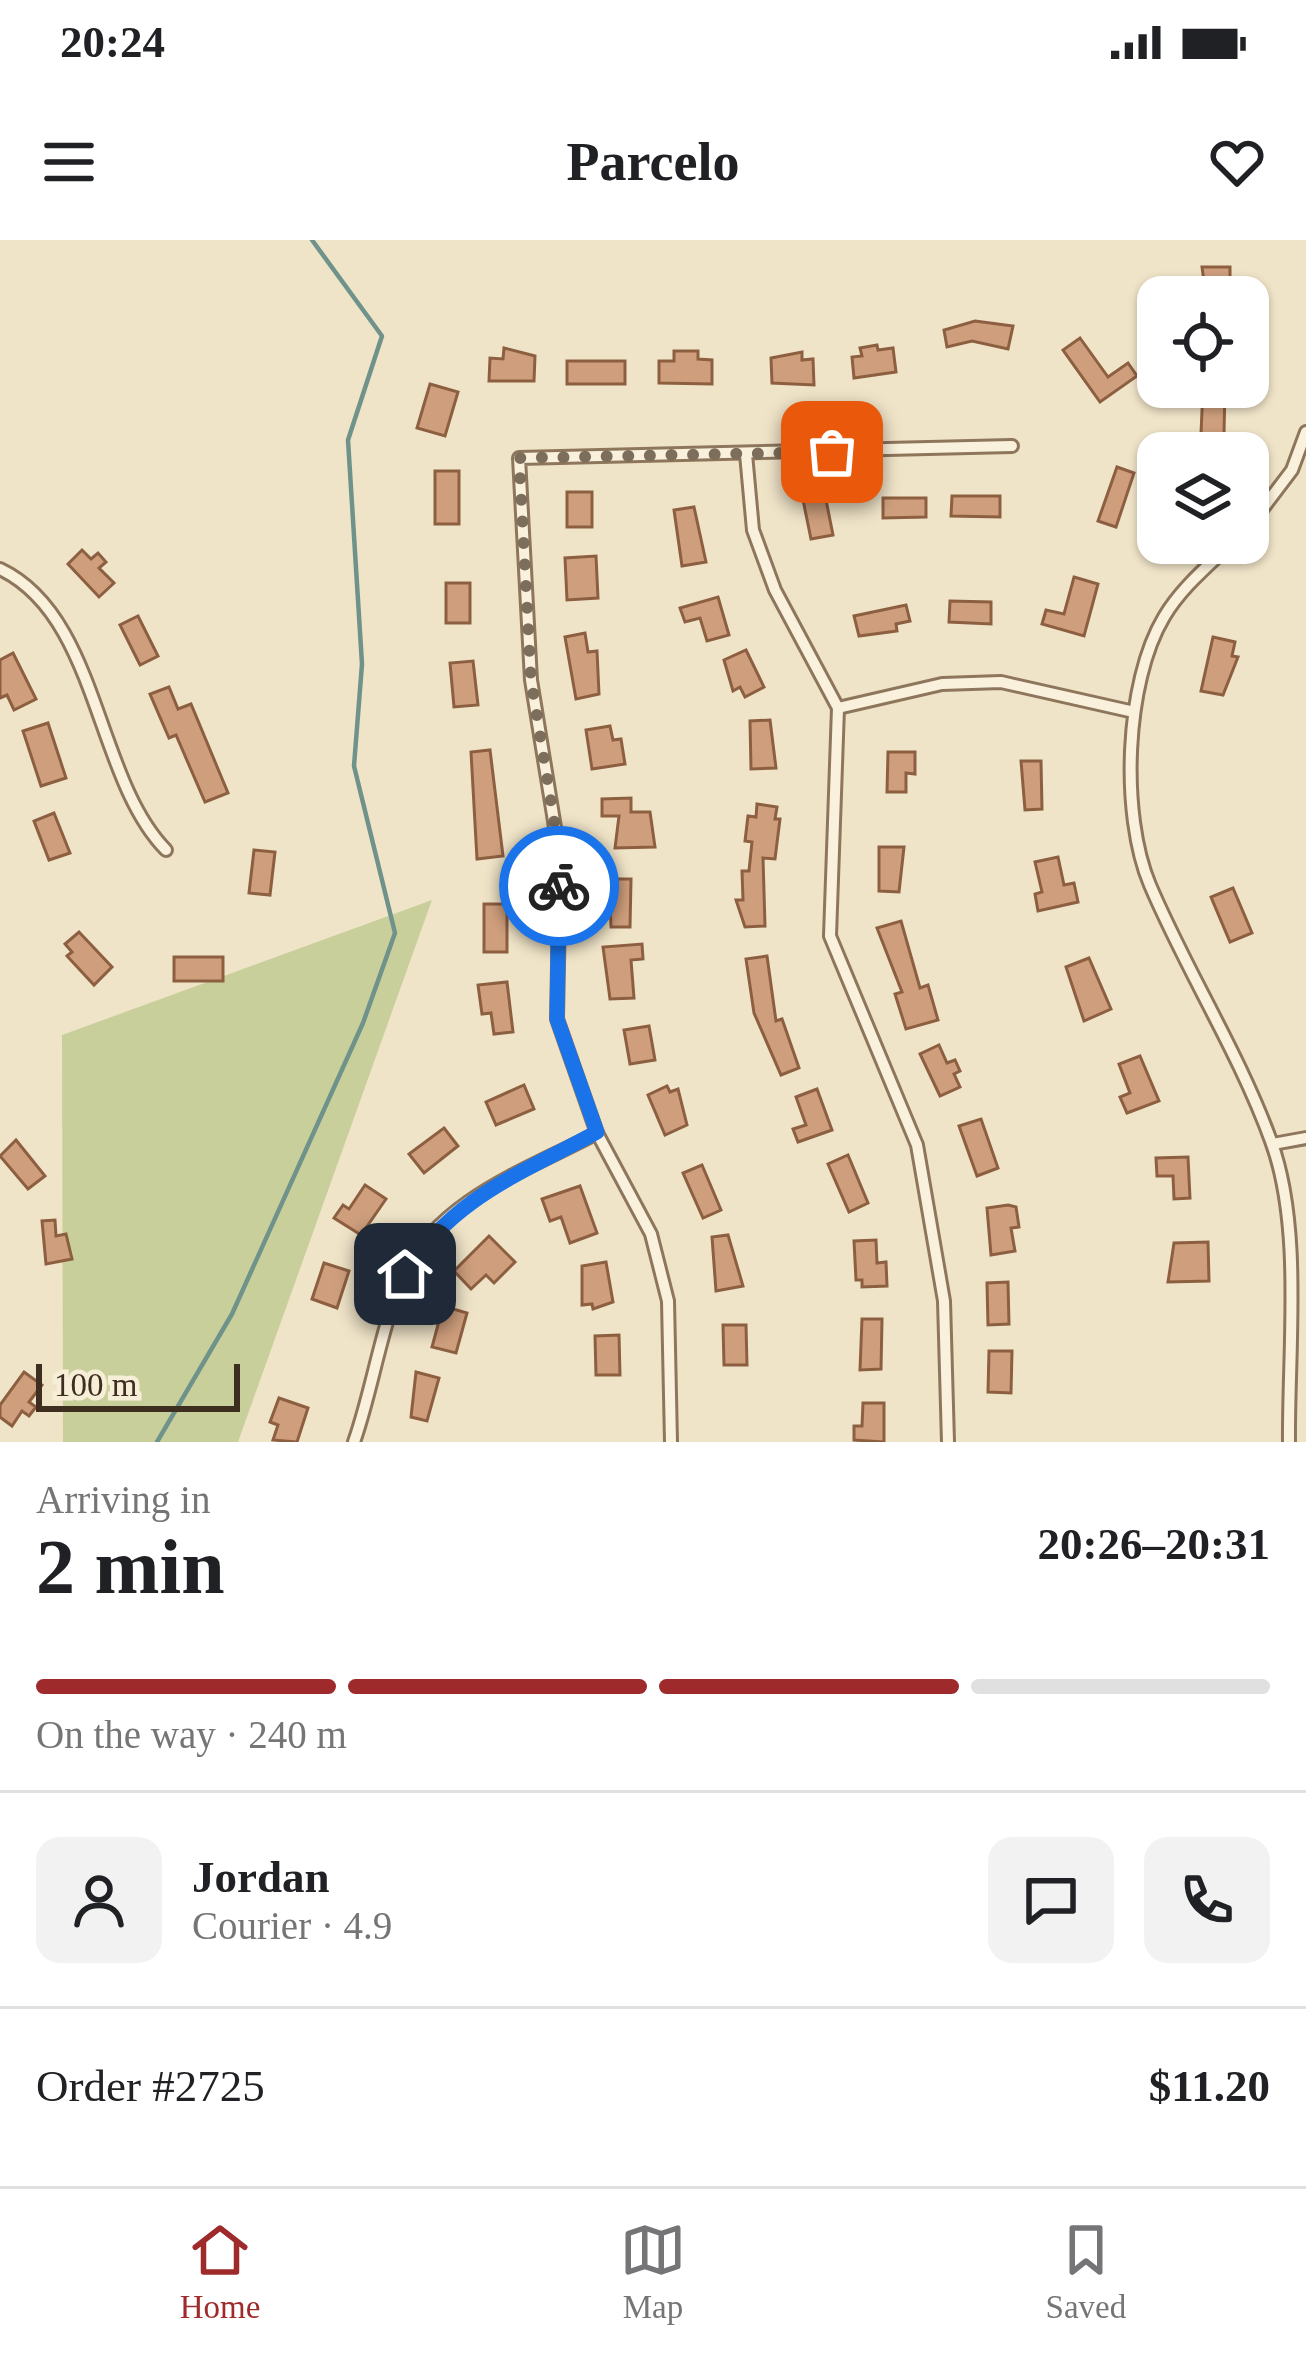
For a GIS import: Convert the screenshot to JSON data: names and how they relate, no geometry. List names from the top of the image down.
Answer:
{
  "scale_bar": "100 m",
  "page": {
    "status": "20:24",
    "header": "Parcelo",
    "scale": "100 m",
    "heading": ["2 min", "Arriving in", "20:26–20:31"],
    "panel": [
      "Jordan",
      "Courier · 4.9",
      "Order #2725",
      "$11.20"
    ],
    "bar": "On the way · 240 m",
    "tabs": ["Home", "Map", "Saved"]
  }
}
